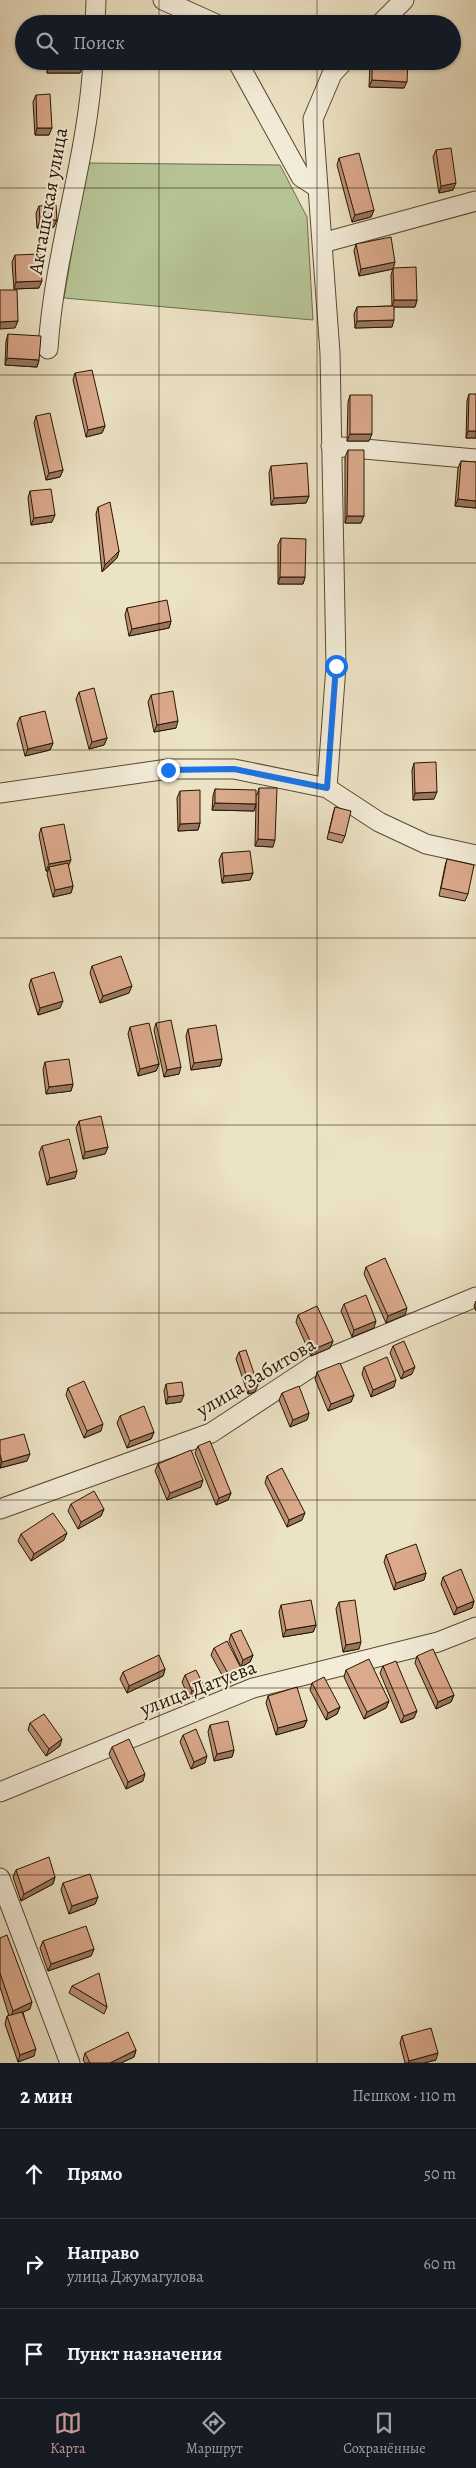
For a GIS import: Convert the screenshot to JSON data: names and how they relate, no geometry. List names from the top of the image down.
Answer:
{
  "streets": {
    "street": ["Акташская улица", "улица Забитова", "улица Датуева"]
  },
  "page": {
    "search": "Поиск",
    "heading": ["2 мин", "Пешком · 110 m"],
    "list": [
      ["Прямо", "50 m"],
      ["Направо", "улица Джумагулова", "60 m"],
      "Пункт назначения"
    ],
    "nav": ["Карта", "Маршрут", "Сохранённые"]
  }
}
